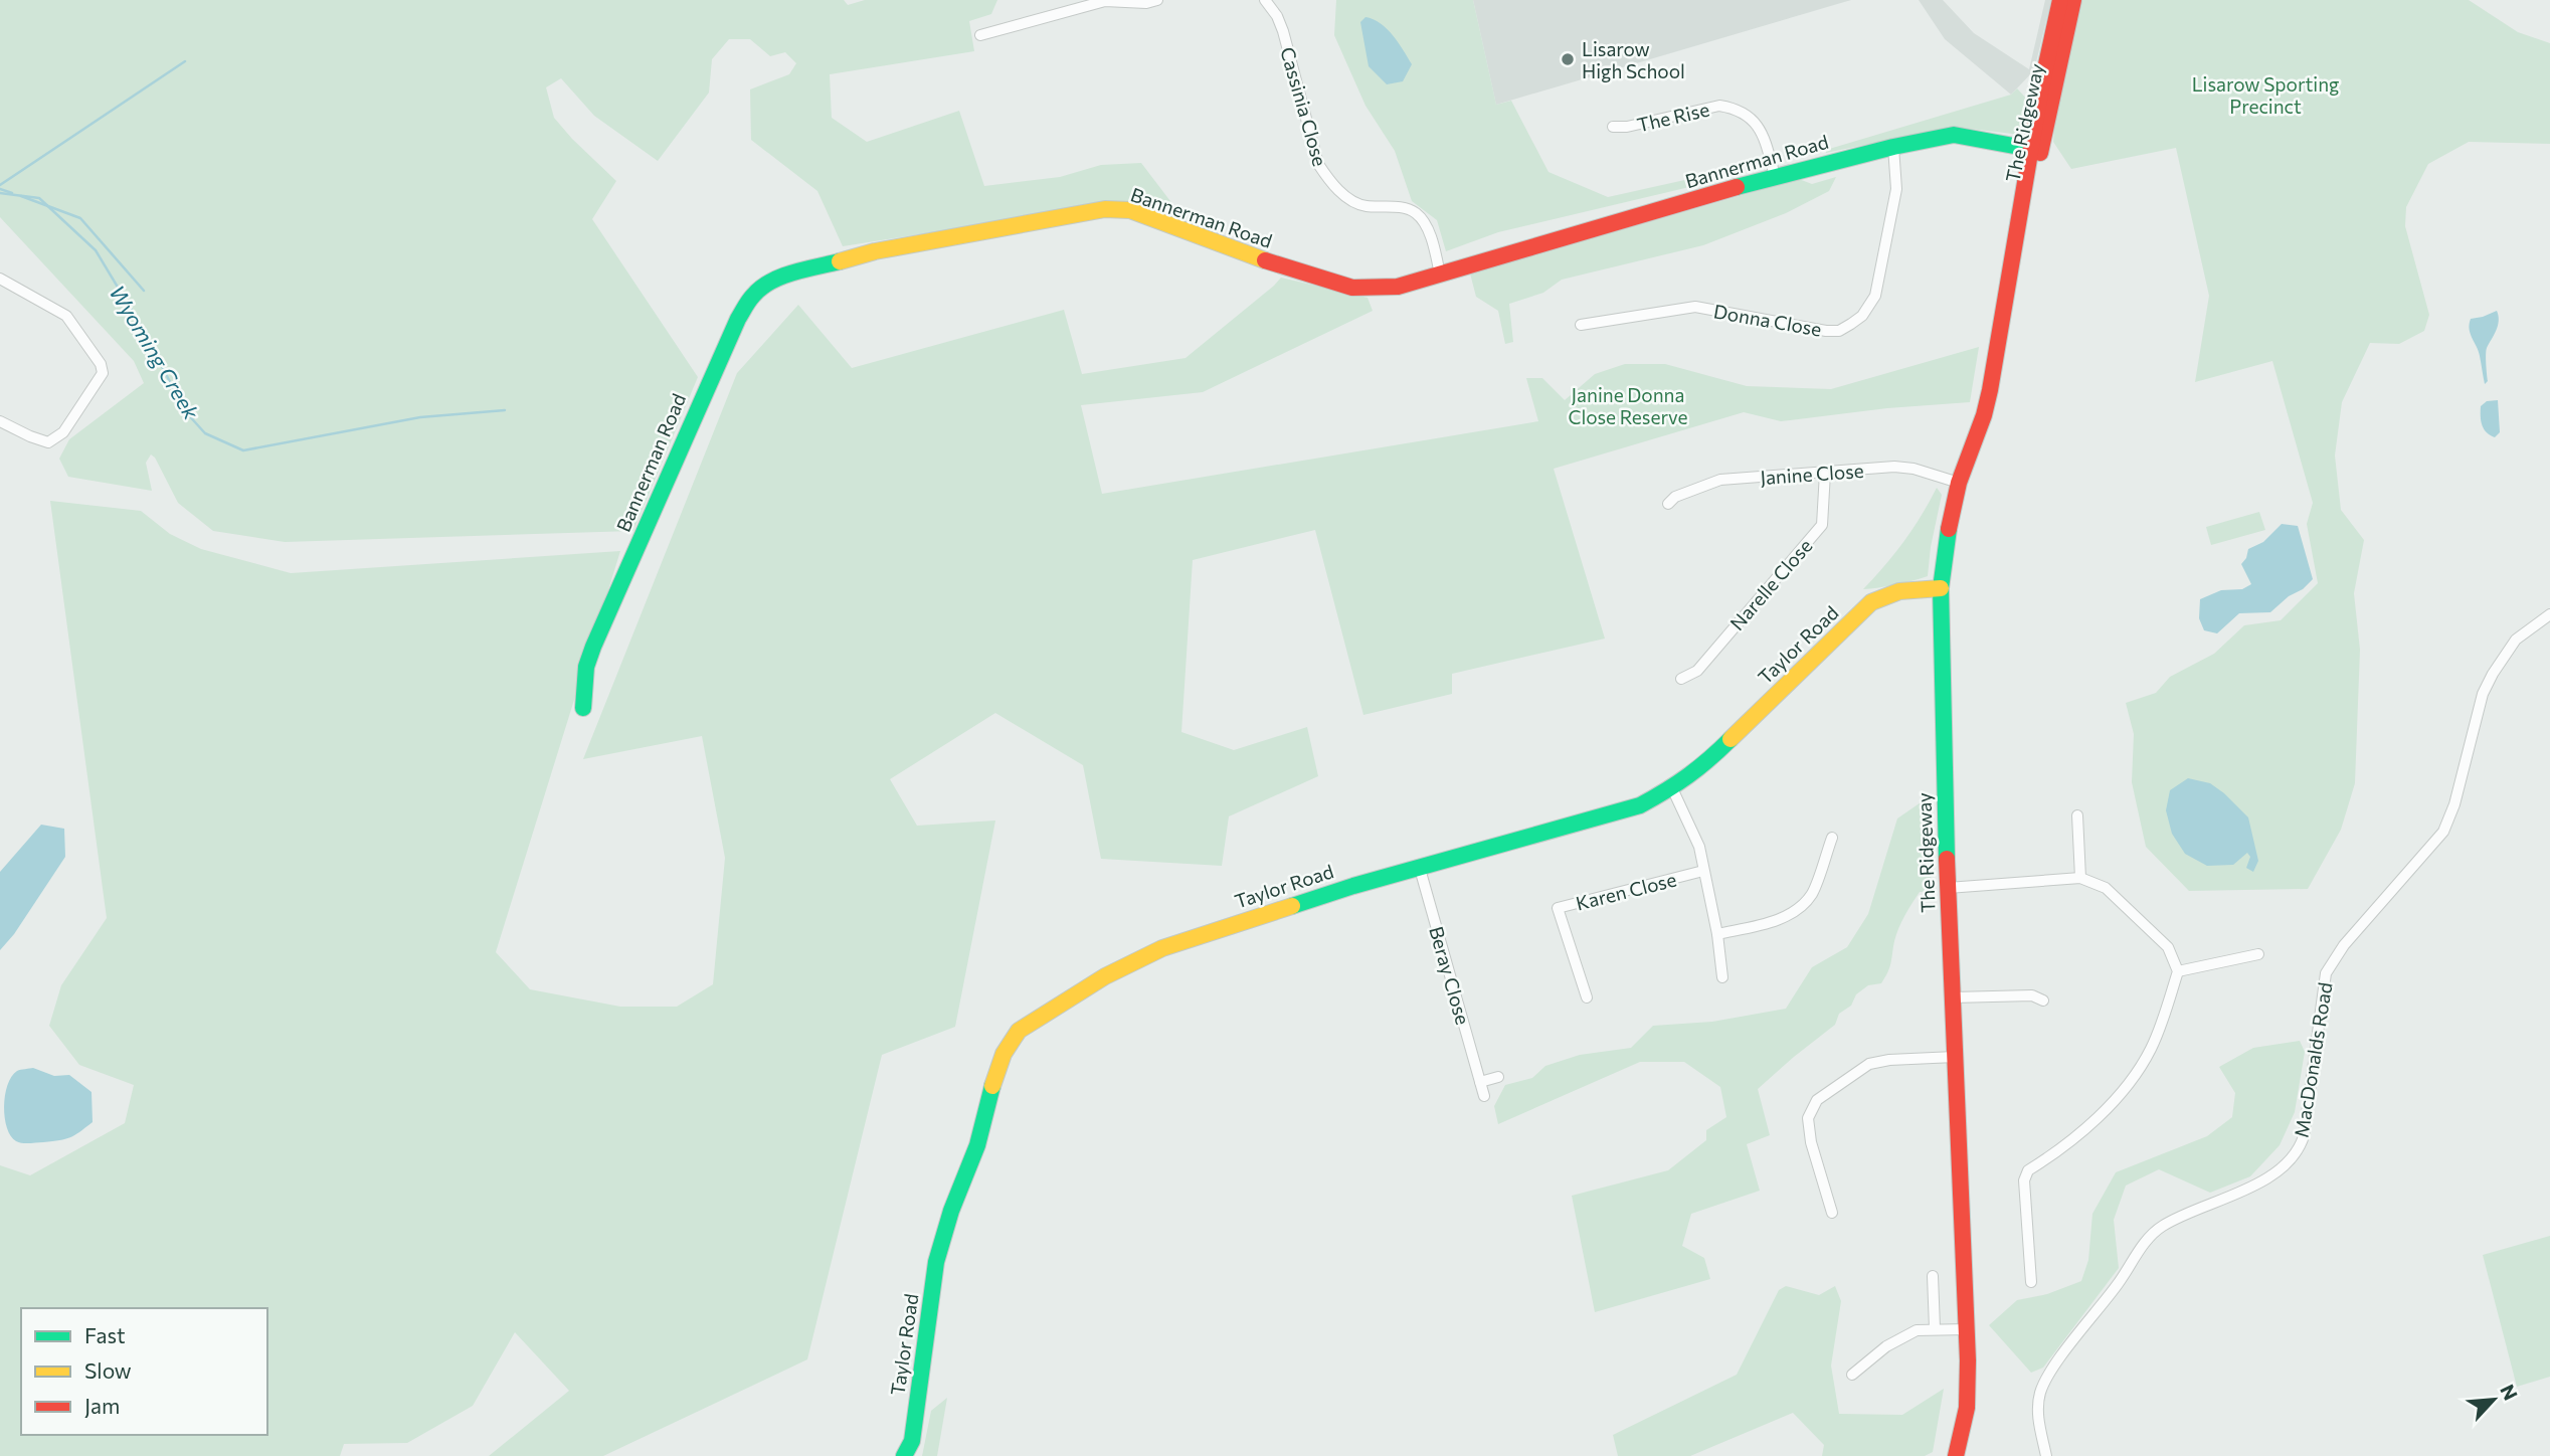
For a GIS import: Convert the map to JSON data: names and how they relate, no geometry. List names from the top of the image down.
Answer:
{
  "streets": {
    "street": [
      "Cassinia Close",
      "The Rise",
      "The Ridgeway",
      "Bannerman Road",
      "Donna Close",
      "Janine Close",
      "Narelle Close",
      "Taylor Road",
      "Karen Close",
      "Beray Close",
      "MacDonalds Road"
    ]
  },
  "crossings": [
    ["Cassinia Close", "Bannerman Road"],
    ["The Rise", "Bannerman Road"],
    ["The Ridgeway", "Bannerman Road"],
    ["The Ridgeway", "Janine Close"],
    ["The Ridgeway", "Taylor Road"],
    ["Bannerman Road", "Donna Close"],
    ["Janine Close", "Narelle Close"],
    ["Taylor Road", "Beray Close"]
  ],
  "water": ["Wyoming Creek"],
  "parks": ["Lisarow Sporting Precinct", "Janine Donna Close Reserve"],
  "places": ["Lisarow High School"],
  "legend": ["Fast", "Slow", "Jam"],
  "north": "top right"
}
